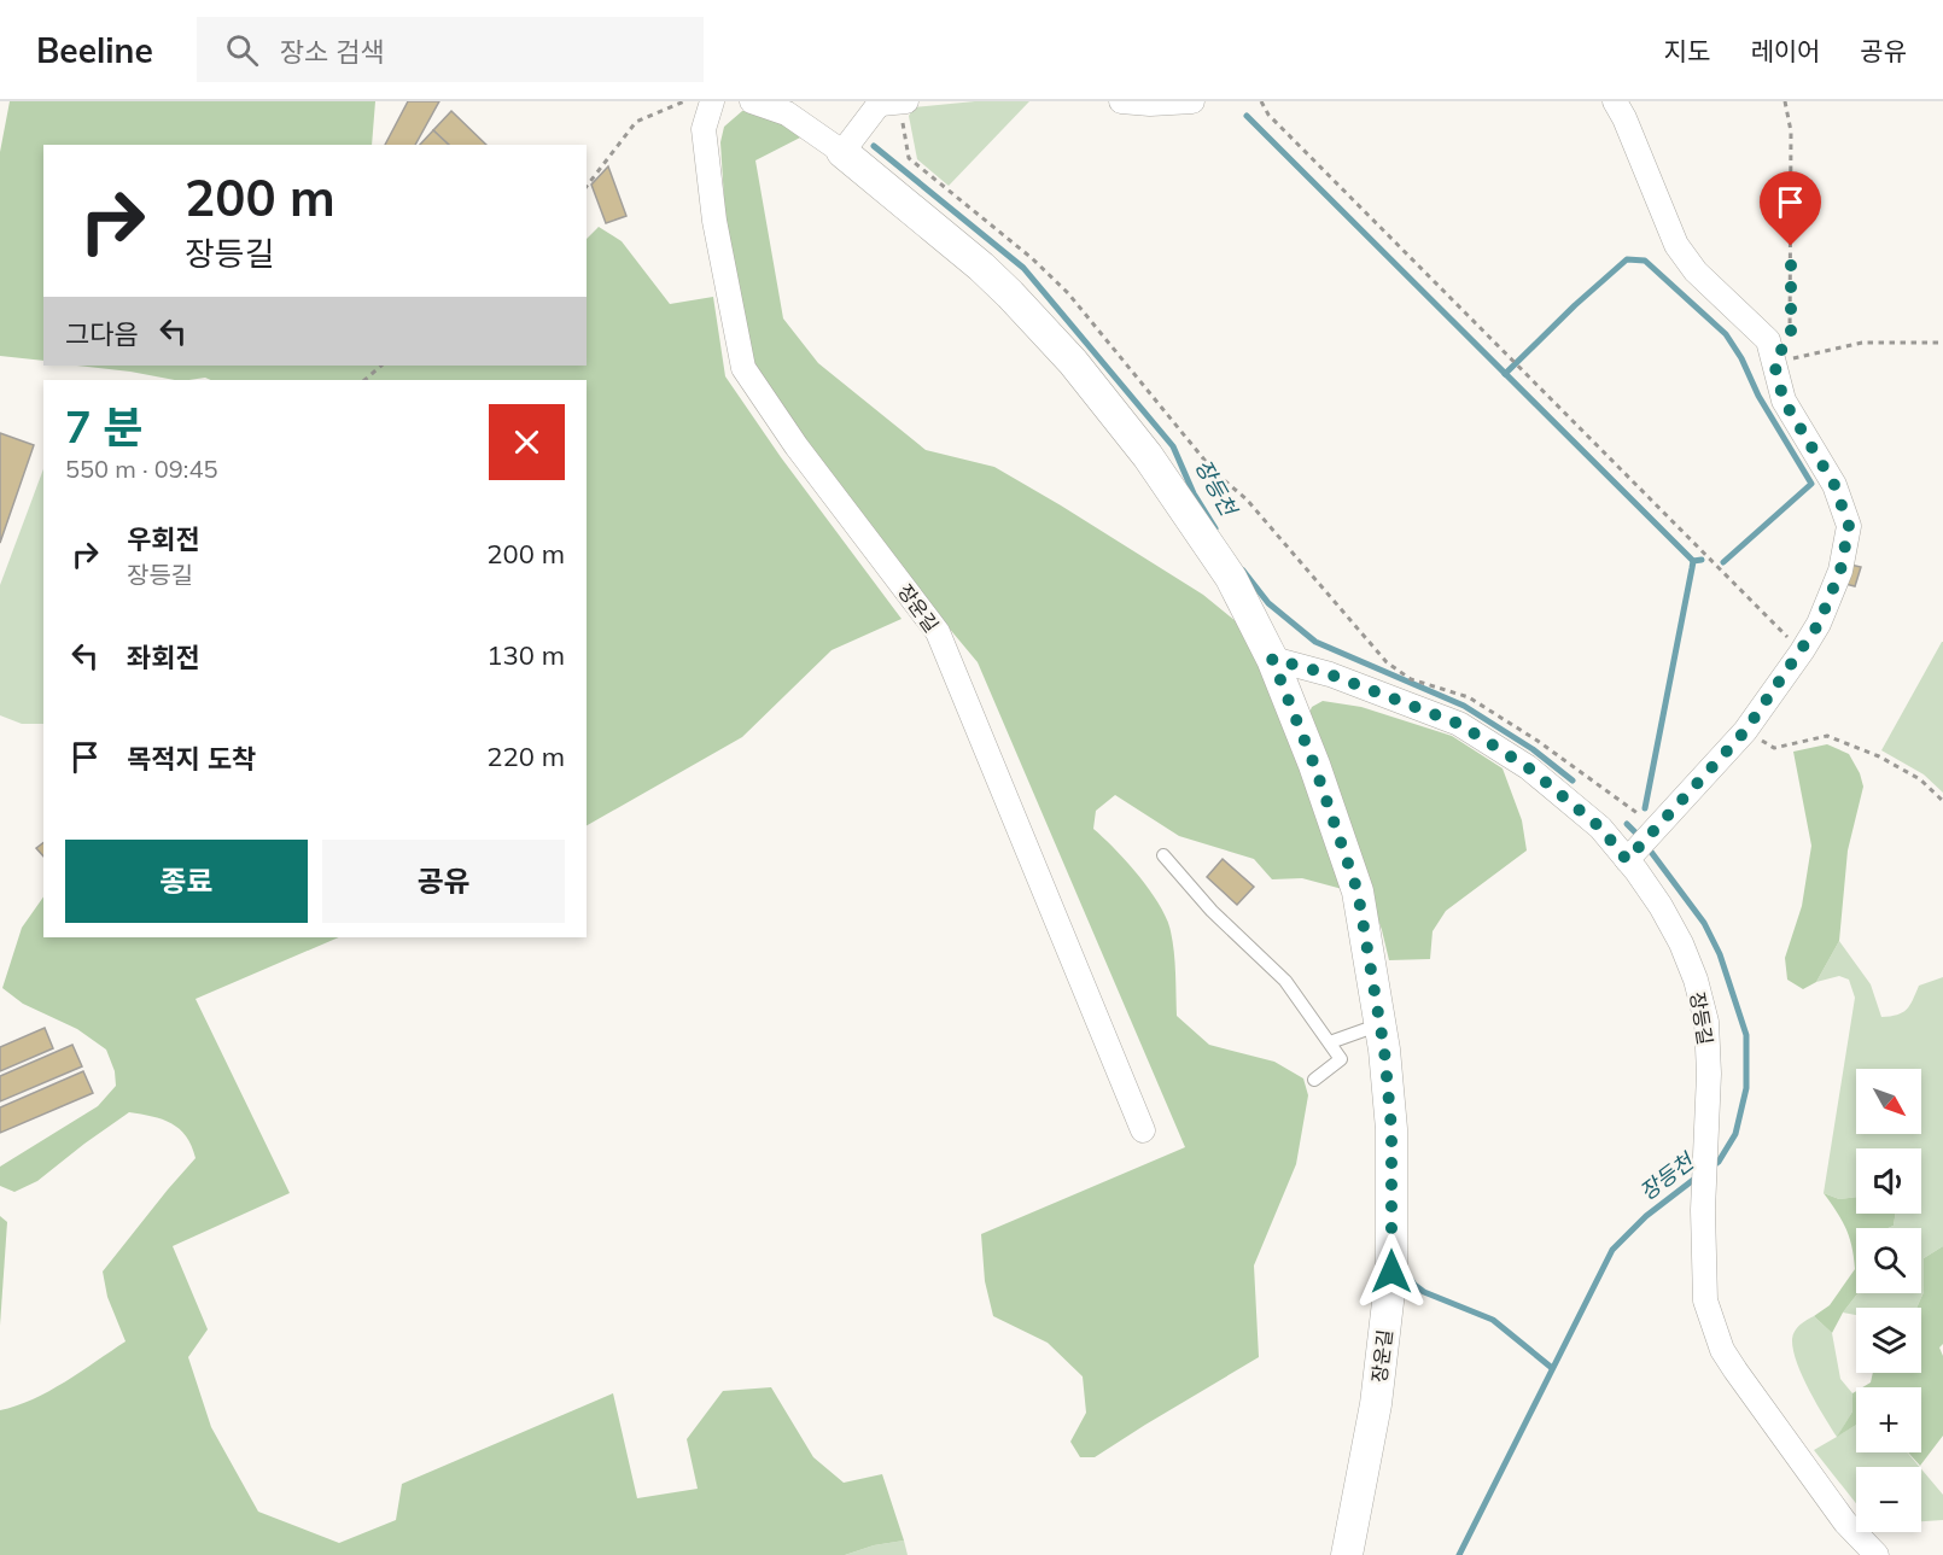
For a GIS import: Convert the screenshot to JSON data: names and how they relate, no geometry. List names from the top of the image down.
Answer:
{
  "streets": {
    "street": ["장운길", "장등길"]
  },
  "crossings": [
    ["장운길", "장등길"]
  ],
  "water": ["장등천"],
  "north": "bottom right",
  "page": {
    "header": "Beeline",
    "search": "장소 검색",
    "nav": ["지도", "레이어", "공유"],
    "turn": ["200 m", "장등길"],
    "then": "그다음",
    "heading": ["7 분", "550 m · 09:45"],
    "list": [
      {
        "name": "우회전",
        "note": "장등길",
        "value": "200 m"
      },
      {
        "name": "좌회전",
        "value": "130 m"
      },
      {
        "name": "목적지 도착",
        "value": "220 m"
      }
    ],
    "buttons": ["종료", "공유"],
    "map_buttons": ["+", "−"]
  }
}
